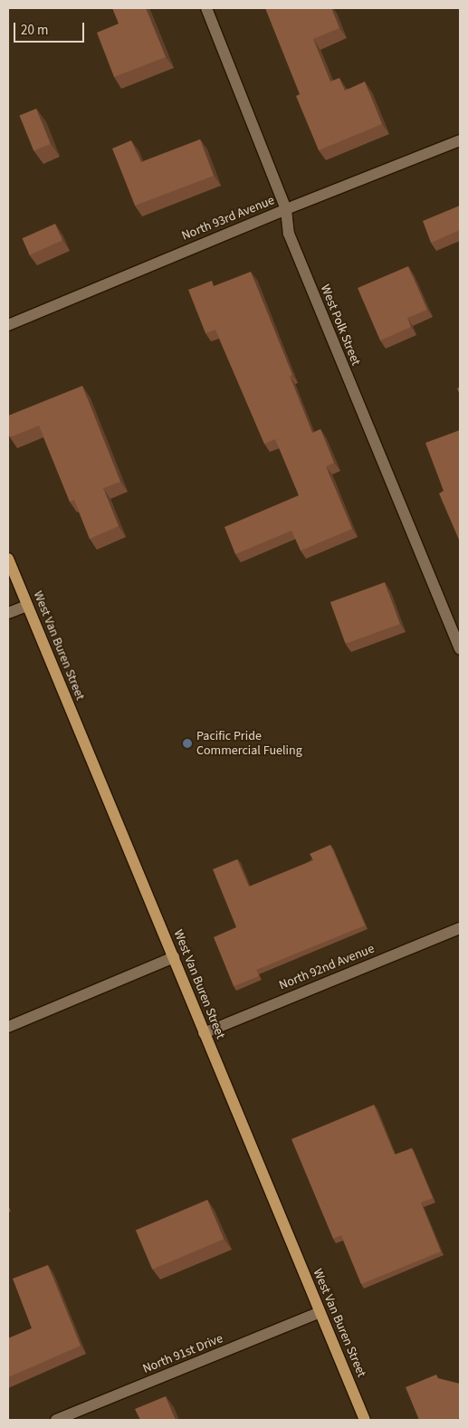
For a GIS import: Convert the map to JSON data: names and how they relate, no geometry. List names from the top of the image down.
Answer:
{
  "streets": {
    "main road": ["West Van Buren Street"],
    "street": [
      "North 93rd Avenue",
      "West Polk Street",
      "North 92nd Avenue",
      "North 91st Drive"
    ]
  },
  "crossings": [
    ["North 93rd Avenue", "West Polk Street"],
    ["West Van Buren Street", "North 92nd Avenue"],
    ["West Van Buren Street", "North 91st Drive"]
  ],
  "places": ["Pacific Pride Commercial Fueling"],
  "scale_bar": "20 m"
}
